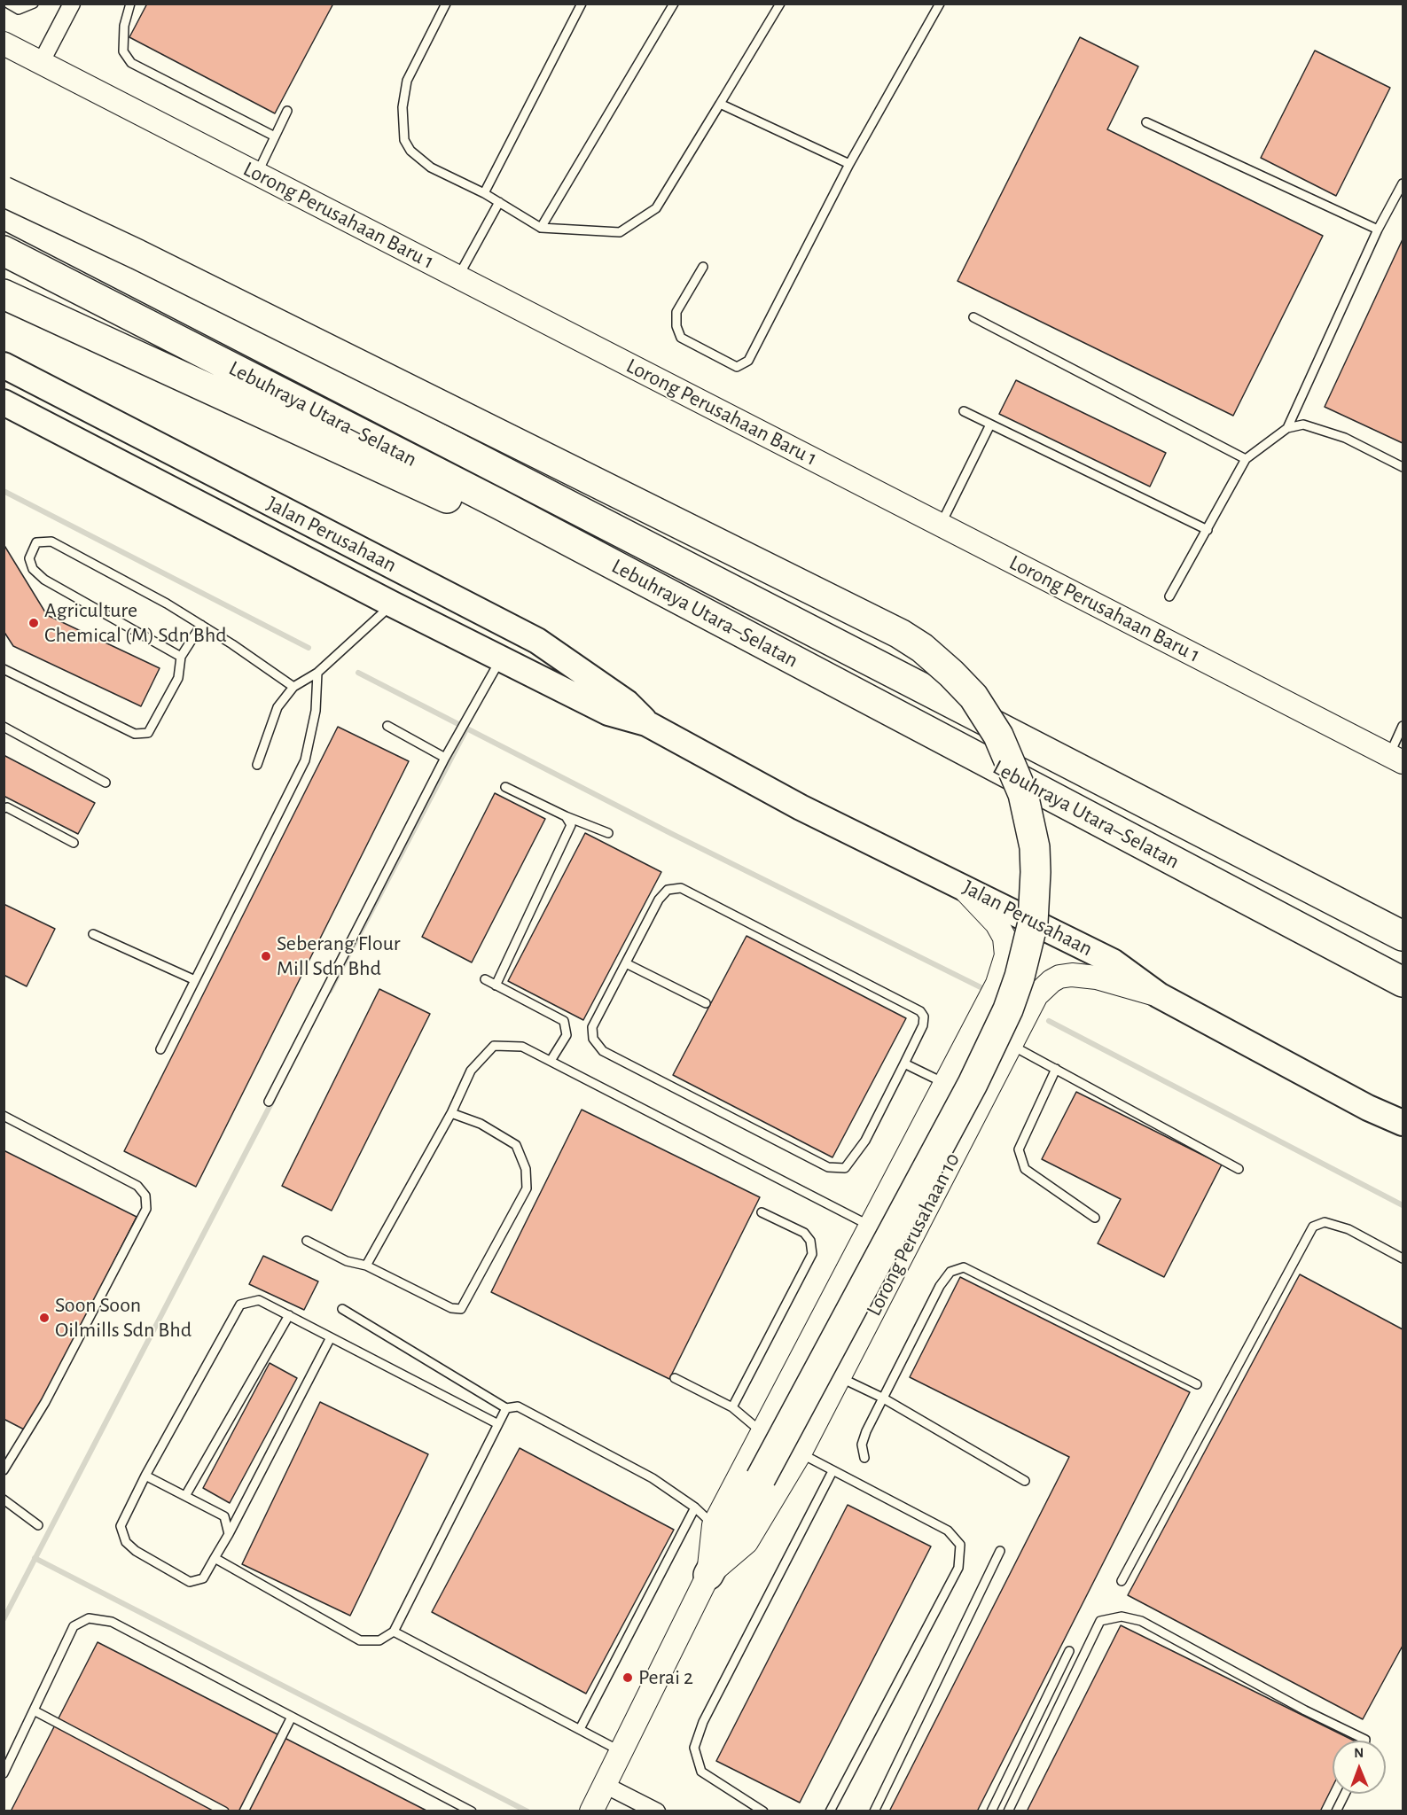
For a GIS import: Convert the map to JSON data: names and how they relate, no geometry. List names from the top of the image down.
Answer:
{
  "streets": {
    "highway": ["Lebuhraya Utara–Selatan"],
    "main road": ["Jalan Perusahaan"],
    "street": ["Lorong Perusahaan Baru 1", "Lorong Perusahaan 10"]
  },
  "crossings": [
    ["Jalan Perusahaan", "Lorong Perusahaan 10"]
  ],
  "places": [
    "Agriculture Chemical (M) Sdn Bhd",
    "Seberang Flour Mill Sdn Bhd",
    "Soon Soon Oilmills Sdn Bhd",
    "Perai 2"
  ],
  "north": "top"
}
